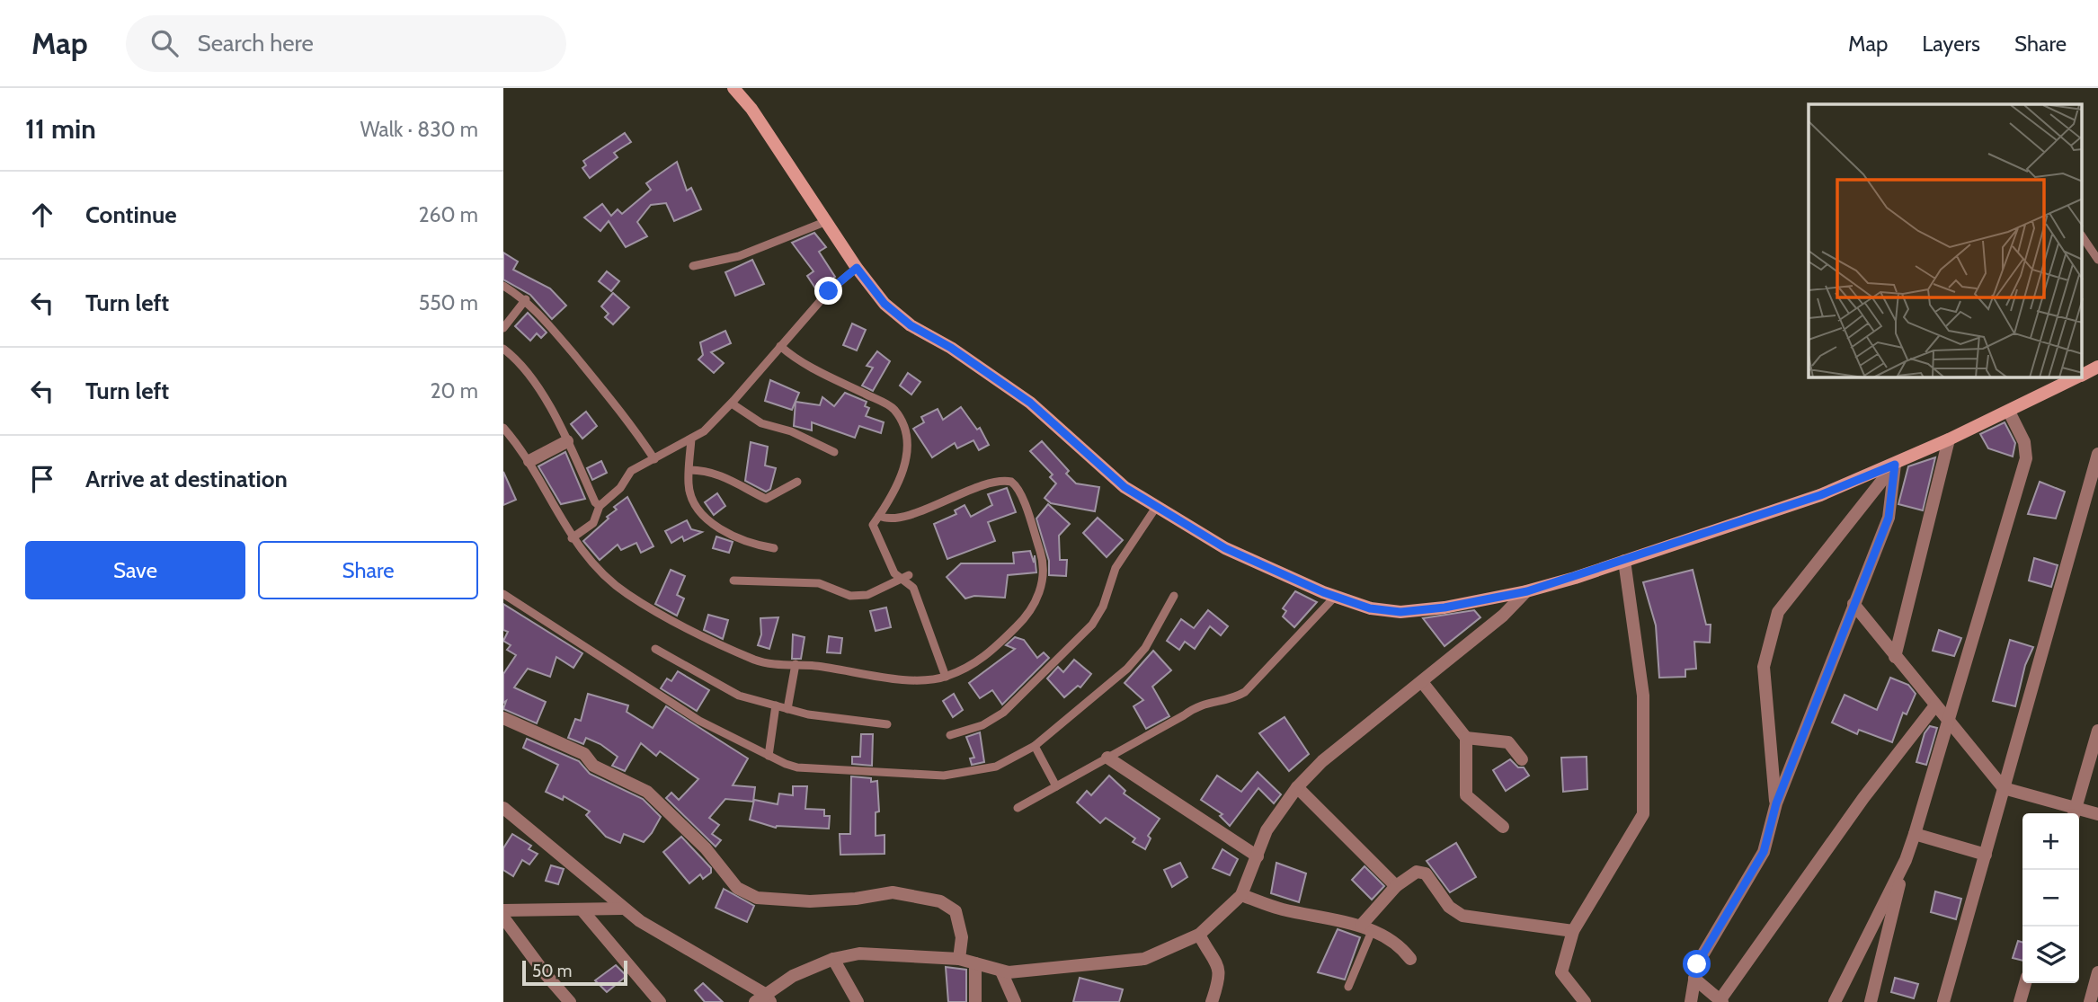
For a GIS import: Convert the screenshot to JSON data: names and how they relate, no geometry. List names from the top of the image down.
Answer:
{
  "scale_bar": "50 m",
  "page": {
    "header": "Map",
    "search": "Search here",
    "nav": ["Map", "Layers", "Share"],
    "heading": ["11 min", "Walk · 830 m"],
    "list": [
      ["Continue", "260 m"],
      ["Turn left", "550 m"],
      ["Turn left", "20 m"],
      "Arrive at destination"
    ],
    "buttons": ["Save", "Share"],
    "map_buttons": ["+", "−"],
    "scale": "50 m"
  }
}
